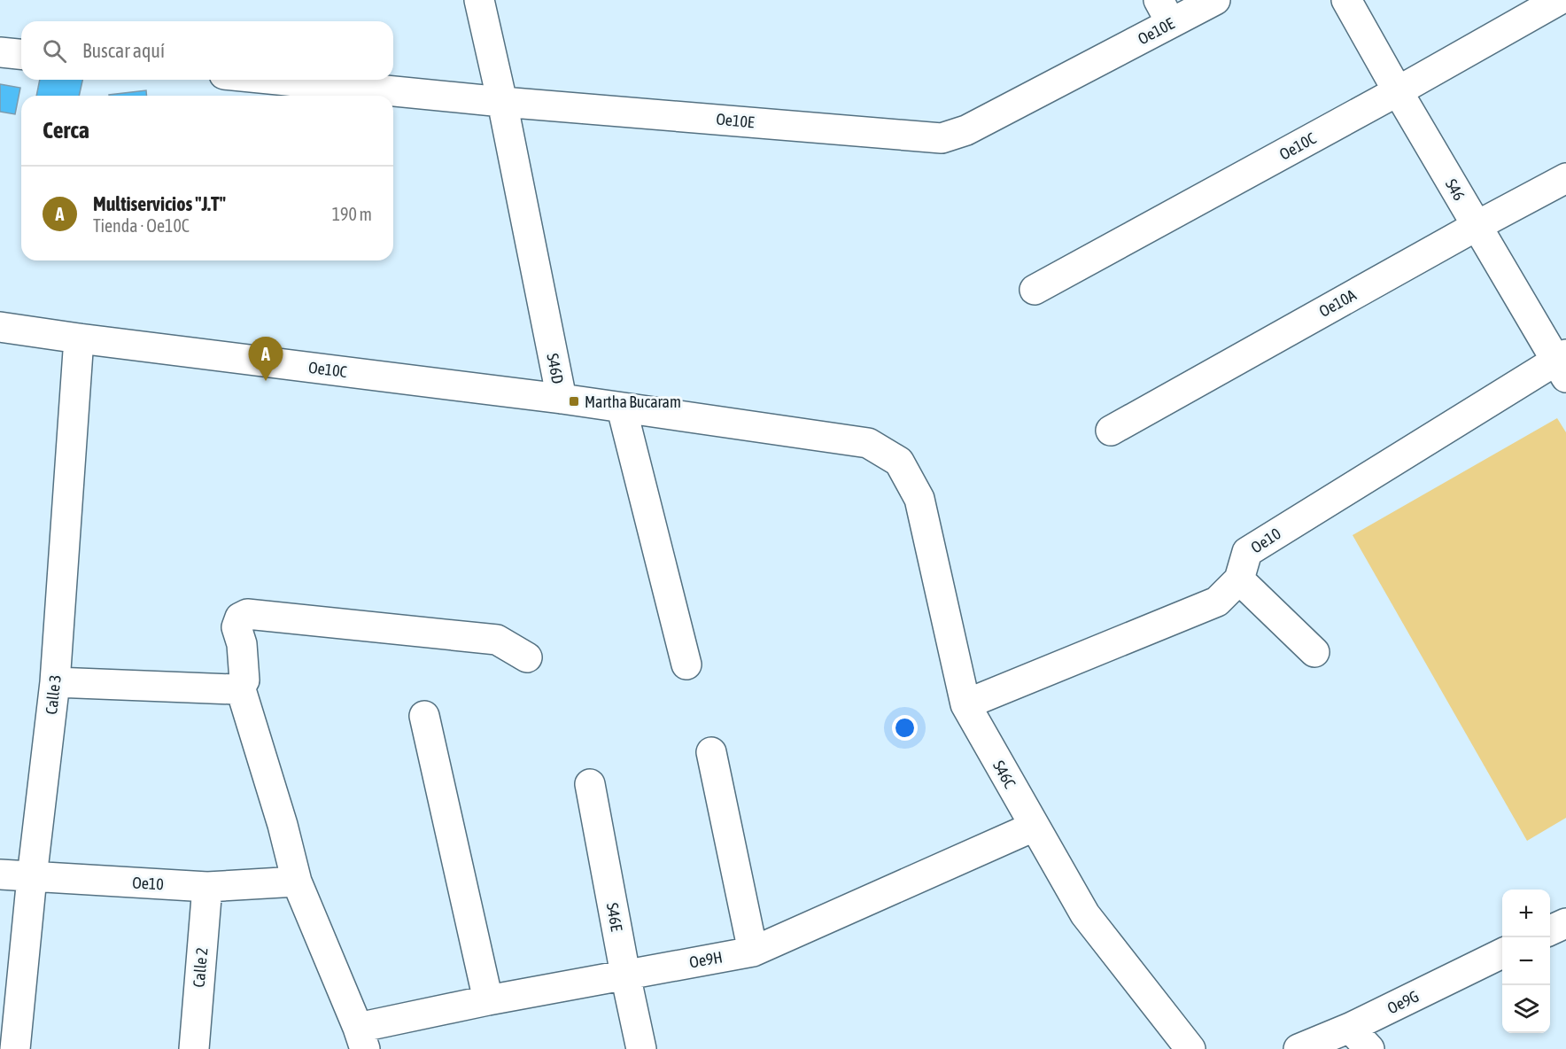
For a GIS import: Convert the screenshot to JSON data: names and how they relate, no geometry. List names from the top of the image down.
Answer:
{
  "streets": {
    "street": [
      "Oe10E",
      "Oe10C",
      "S46",
      "Oe10A",
      "S46D",
      "Oe10",
      "Calle 3",
      "S46C",
      "S46E",
      "Oe9H",
      "Calle 2",
      "Oe9G"
    ]
  },
  "crossings": [
    ["Oe10E", "S46D"],
    ["Oe10C", "S46"],
    ["Oe10C", "S46D"],
    ["Oe10C", "Calle 3"],
    ["S46", "Oe10A"],
    ["S46", "Oe10"],
    ["S46D", "S46C"],
    ["Oe10", "Calle 3"],
    ["Oe10", "S46C"],
    ["Oe10", "Calle 2"],
    ["S46C", "Oe9H"],
    ["S46E", "Oe9H"]
  ],
  "places": {
    "transit": ["Martha Bucaram"]
  },
  "page": {
    "search": "Buscar aquí",
    "heading": "Cerca",
    "list": [
      {
        "mark": "A",
        "name": "Multiservicios \"J.T\"",
        "note": "Tienda · Oe10C",
        "value": "190 m"
      }
    ],
    "pins": "A",
    "map_buttons": ["+", "−"]
  }
}
